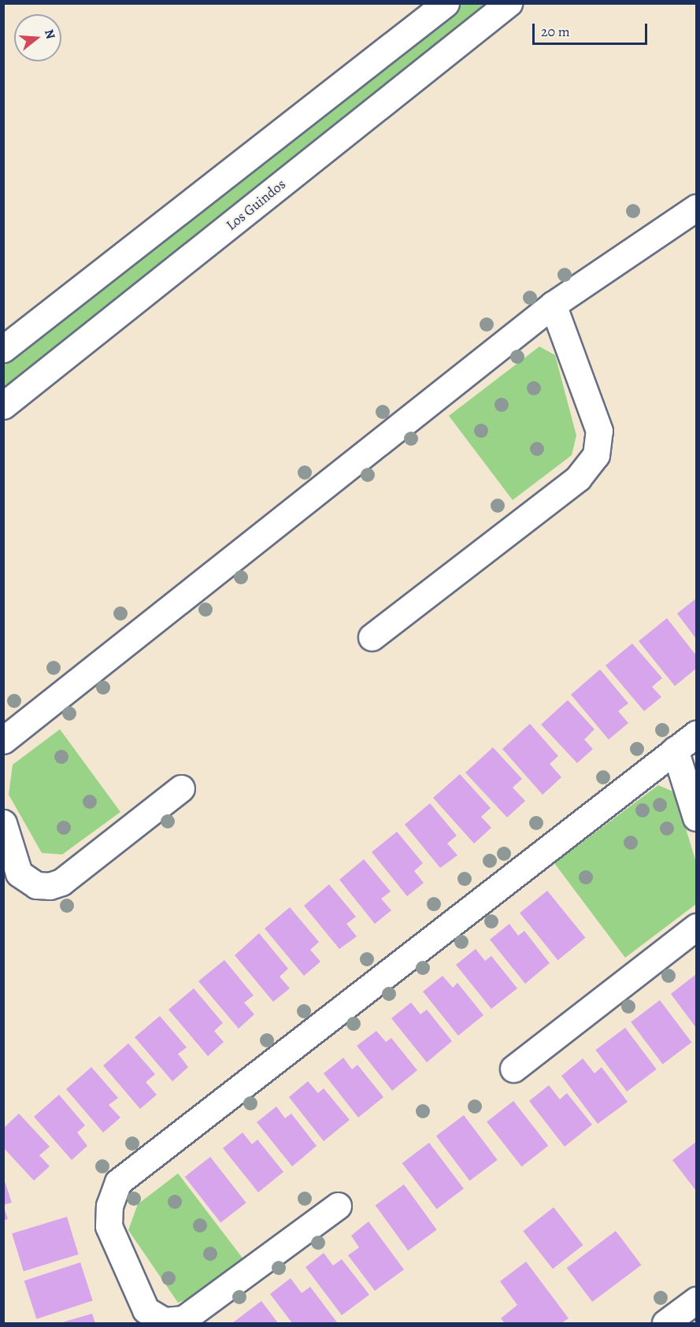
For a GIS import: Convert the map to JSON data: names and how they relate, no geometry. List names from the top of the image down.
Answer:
{
  "streets": {
    "street": ["Los Guindos"]
  },
  "scale_bar": "20 m",
  "north": "right"
}
